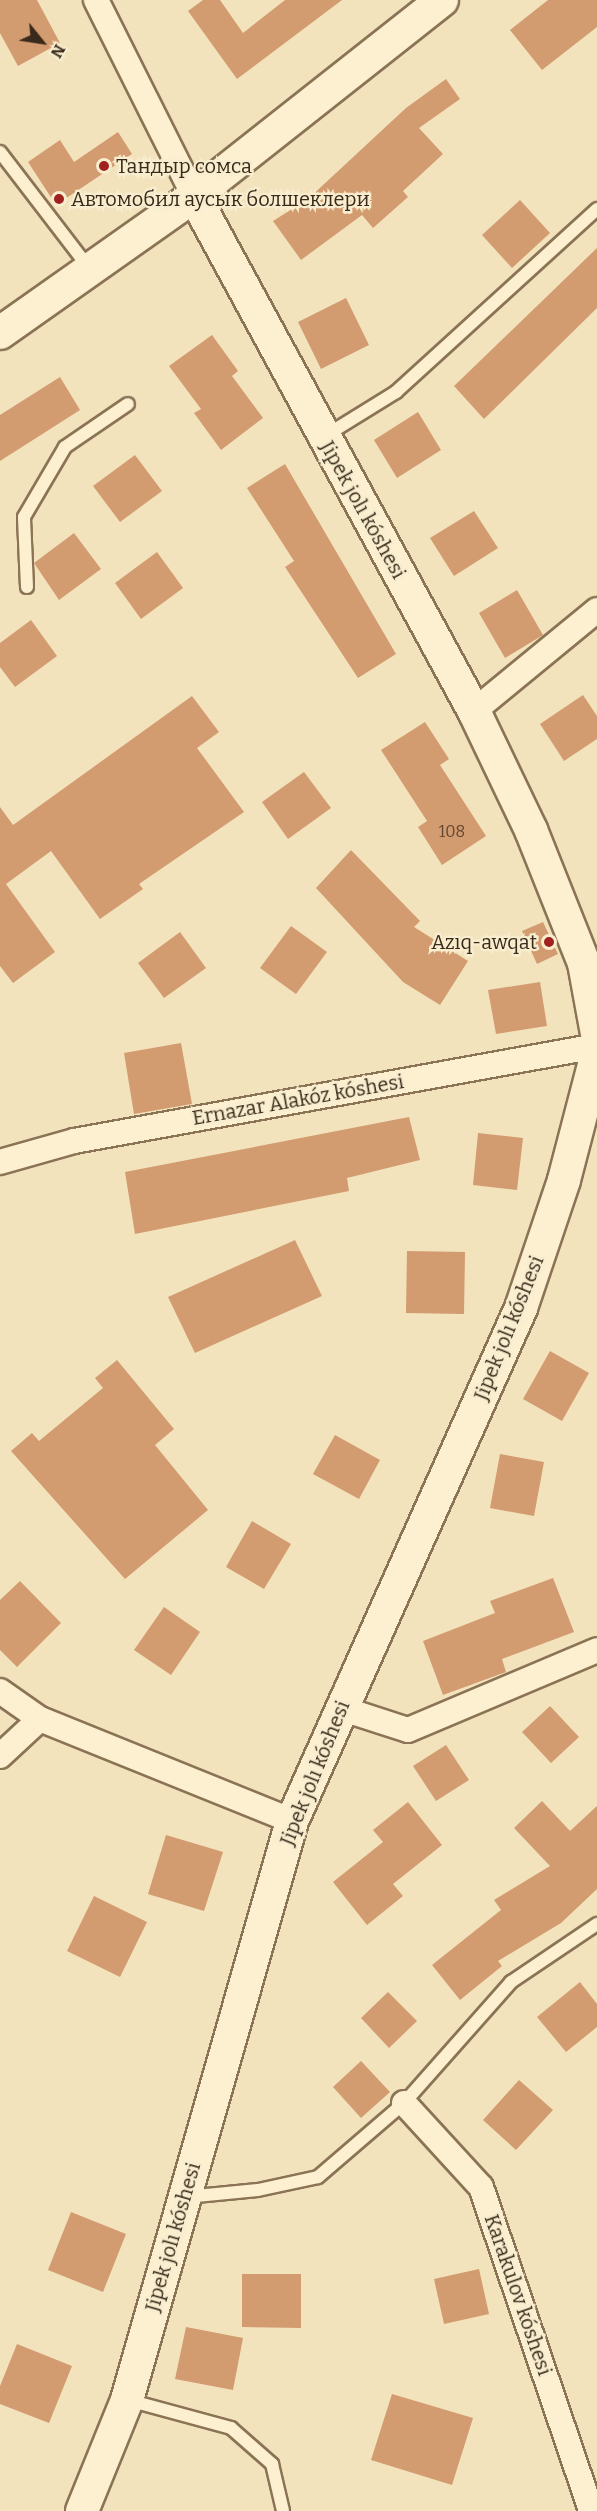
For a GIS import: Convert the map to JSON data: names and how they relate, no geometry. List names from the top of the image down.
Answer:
{
  "streets": {
    "street": ["Jipek jolı kóshesi", "Ernazar Alakóz kóshesi", "Karakulov kóshesi"]
  },
  "places": ["Тандыр сомса", "Автомобил аусык болшеклери", "Azıq-awqat"],
  "house_numbers": ["108"],
  "north": "bottom right"
}
